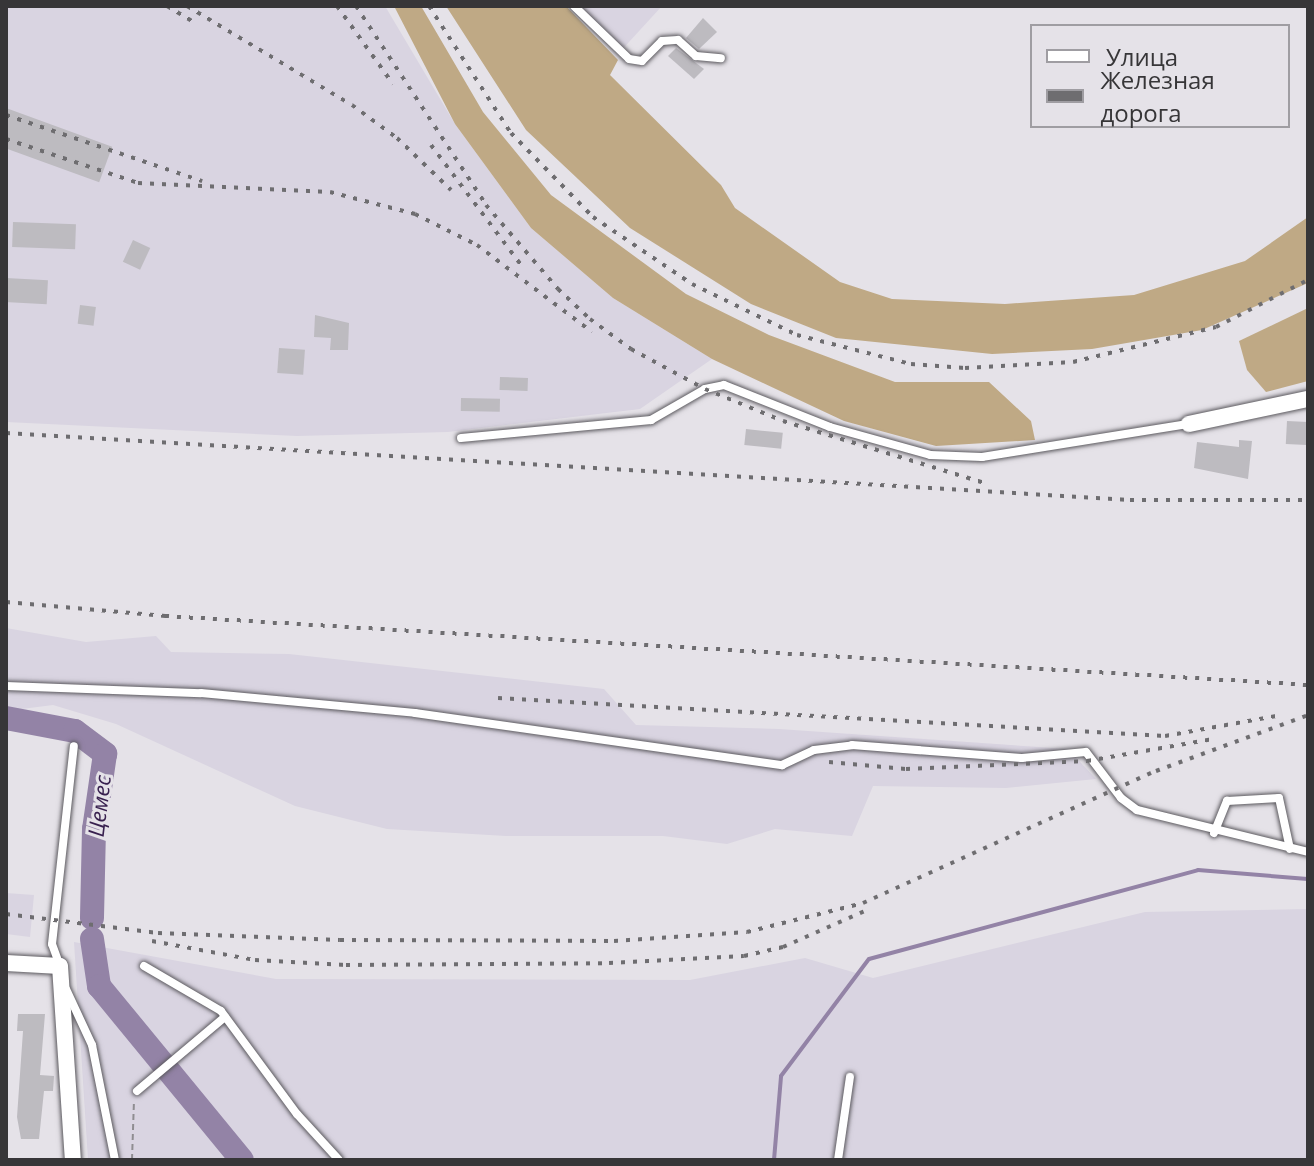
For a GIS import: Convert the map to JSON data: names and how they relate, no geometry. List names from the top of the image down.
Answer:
{
  "water": ["Цемес"],
  "legend": ["Улица", "Железная дорога"]
}
